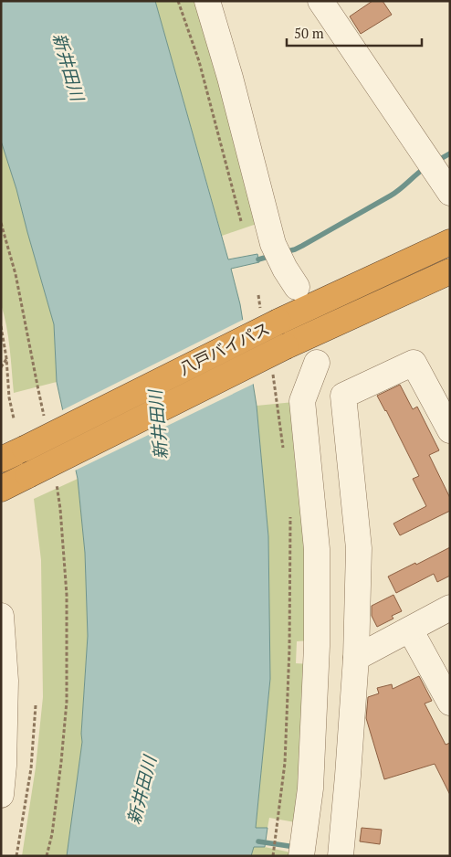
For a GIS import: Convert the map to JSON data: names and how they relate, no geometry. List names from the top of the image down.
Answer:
{
  "streets": {
    "highway": ["八戸バイパス"]
  },
  "water": ["新井田川"],
  "scale_bar": "50 m"
}
